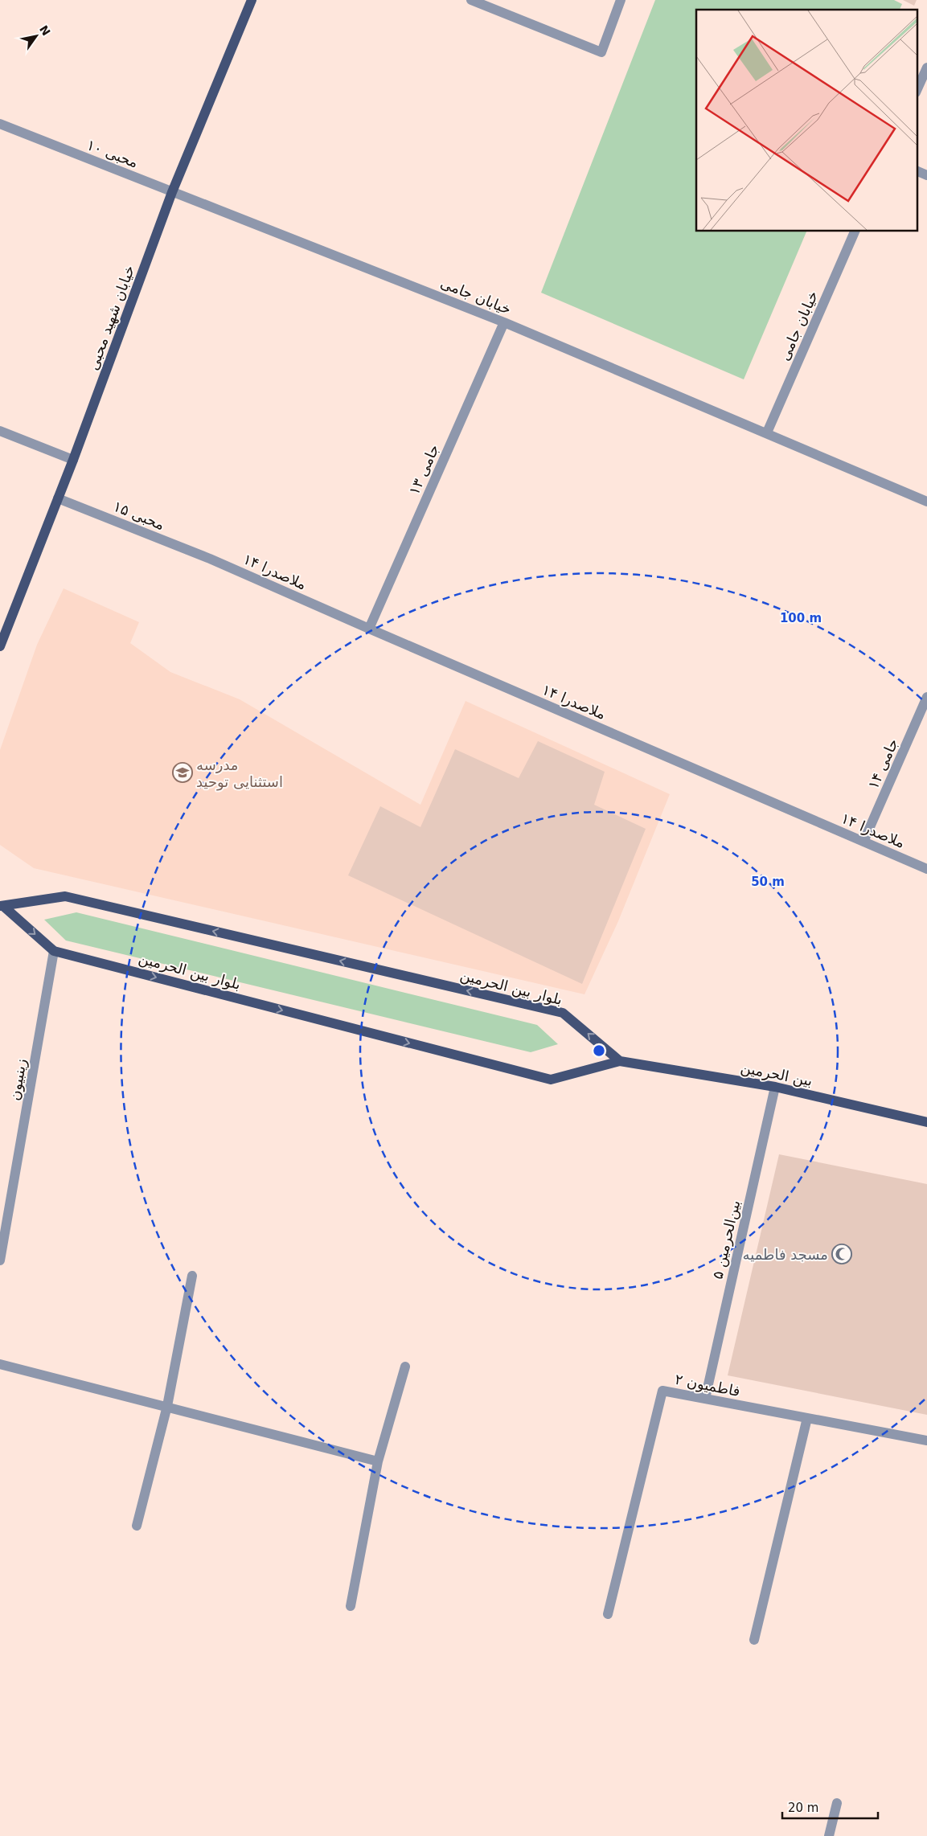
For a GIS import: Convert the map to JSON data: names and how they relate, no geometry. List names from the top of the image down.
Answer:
{
  "streets": {
    "main road": ["خیابان شهید محبی", "بلوار بین الحرمین", "بین الحرمین"],
    "street": [
      "محبی ۱۰",
      "خیابان جامی",
      "جامی ۱۳",
      "محبی ۱۵",
      "ملاصدرا ۱۴",
      "جامی ۱۴",
      "زینبیون",
      "بین‌الحرمین ۵",
      "فاطمیون ۲"
    ]
  },
  "crossings": [
    ["محبی ۱۰", "خیابان جامی"],
    ["محبی ۱۰", "خیابان شهید محبی"],
    ["خیابان جامی", "خیابان شهید محبی"],
    ["خیابان جامی", "جامی ۱۳"],
    ["خیابان شهید محبی", "محبی ۱۵"],
    ["جامی ۱۳", "ملاصدرا ۱۴"],
    ["محبی ۱۵", "ملاصدرا ۱۴"],
    ["ملاصدرا ۱۴", "جامی ۱۴"],
    ["بلوار بین الحرمین", "بین الحرمین"],
    ["بلوار بین الحرمین", "زینبیون"],
    ["بین الحرمین", "بین‌الحرمین ۵"],
    ["بین‌الحرمین ۵", "فاطمیون ۲"]
  ],
  "places": {
    "school or university": ["مدرسه استثنایی توحید"],
    "mosque": ["مسجد فاطمیه"]
  },
  "scale_bar": "20 m",
  "north": "top right",
  "rings": ["100 m", "50 m"]
}
